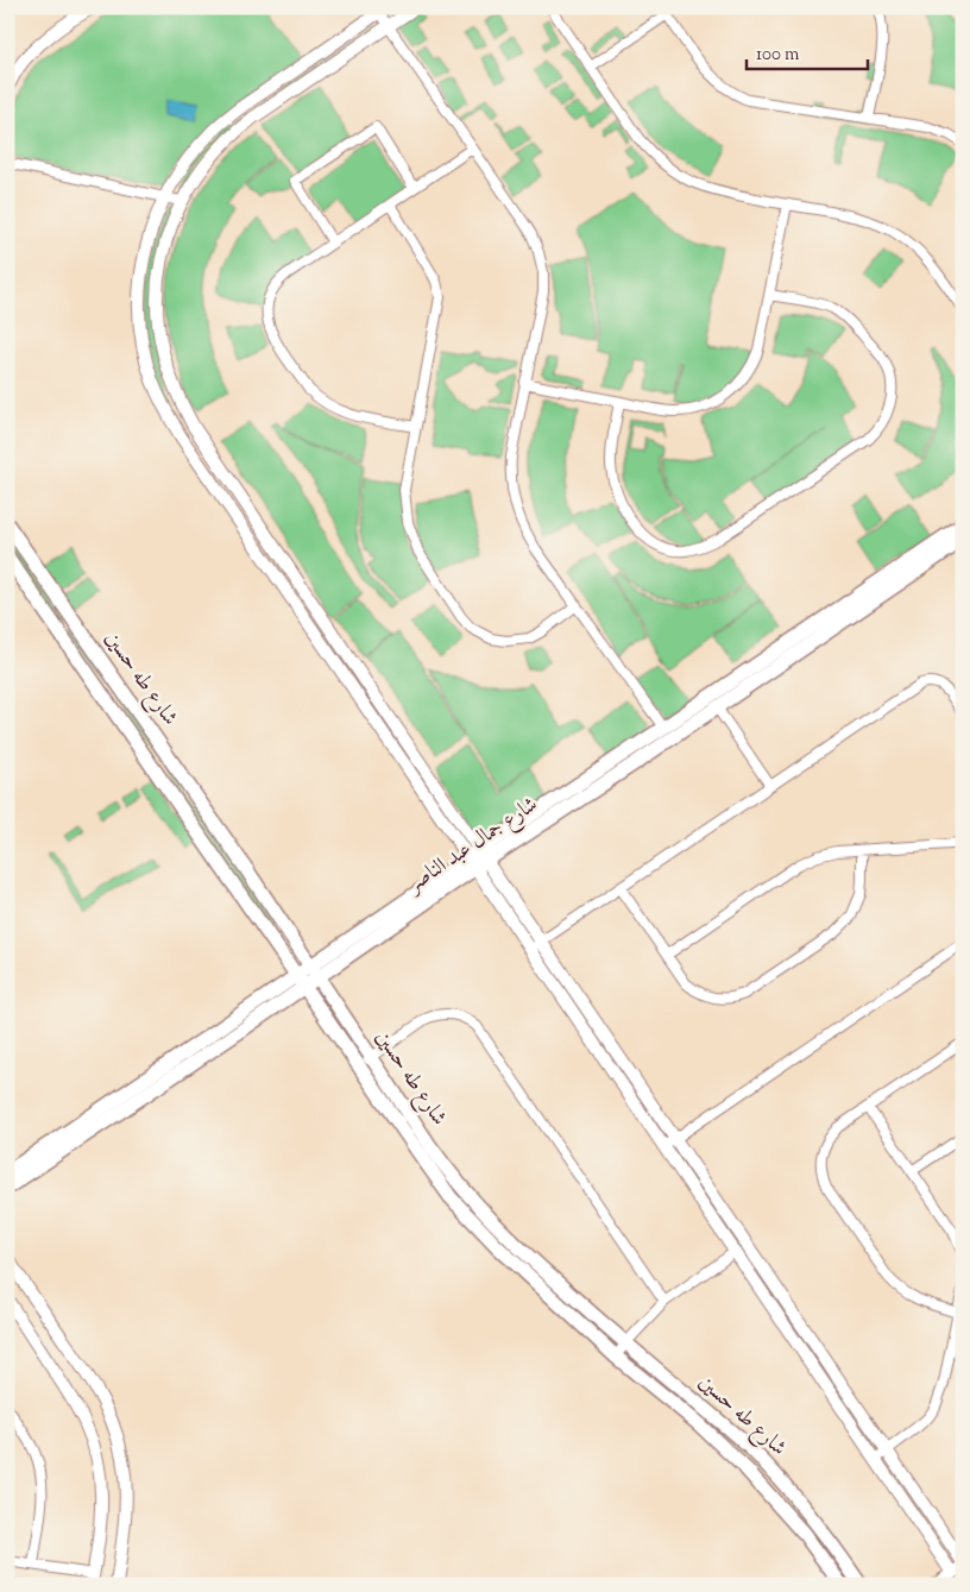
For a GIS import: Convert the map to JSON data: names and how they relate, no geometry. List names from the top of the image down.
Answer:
{
  "streets": {
    "main road": ["شارع طه حسين", "شارع جمال عبد الناصر"]
  },
  "crossings": [
    ["شارع طه حسين", "شارع جمال عبد الناصر"]
  ],
  "scale_bar": "100 m"
}
